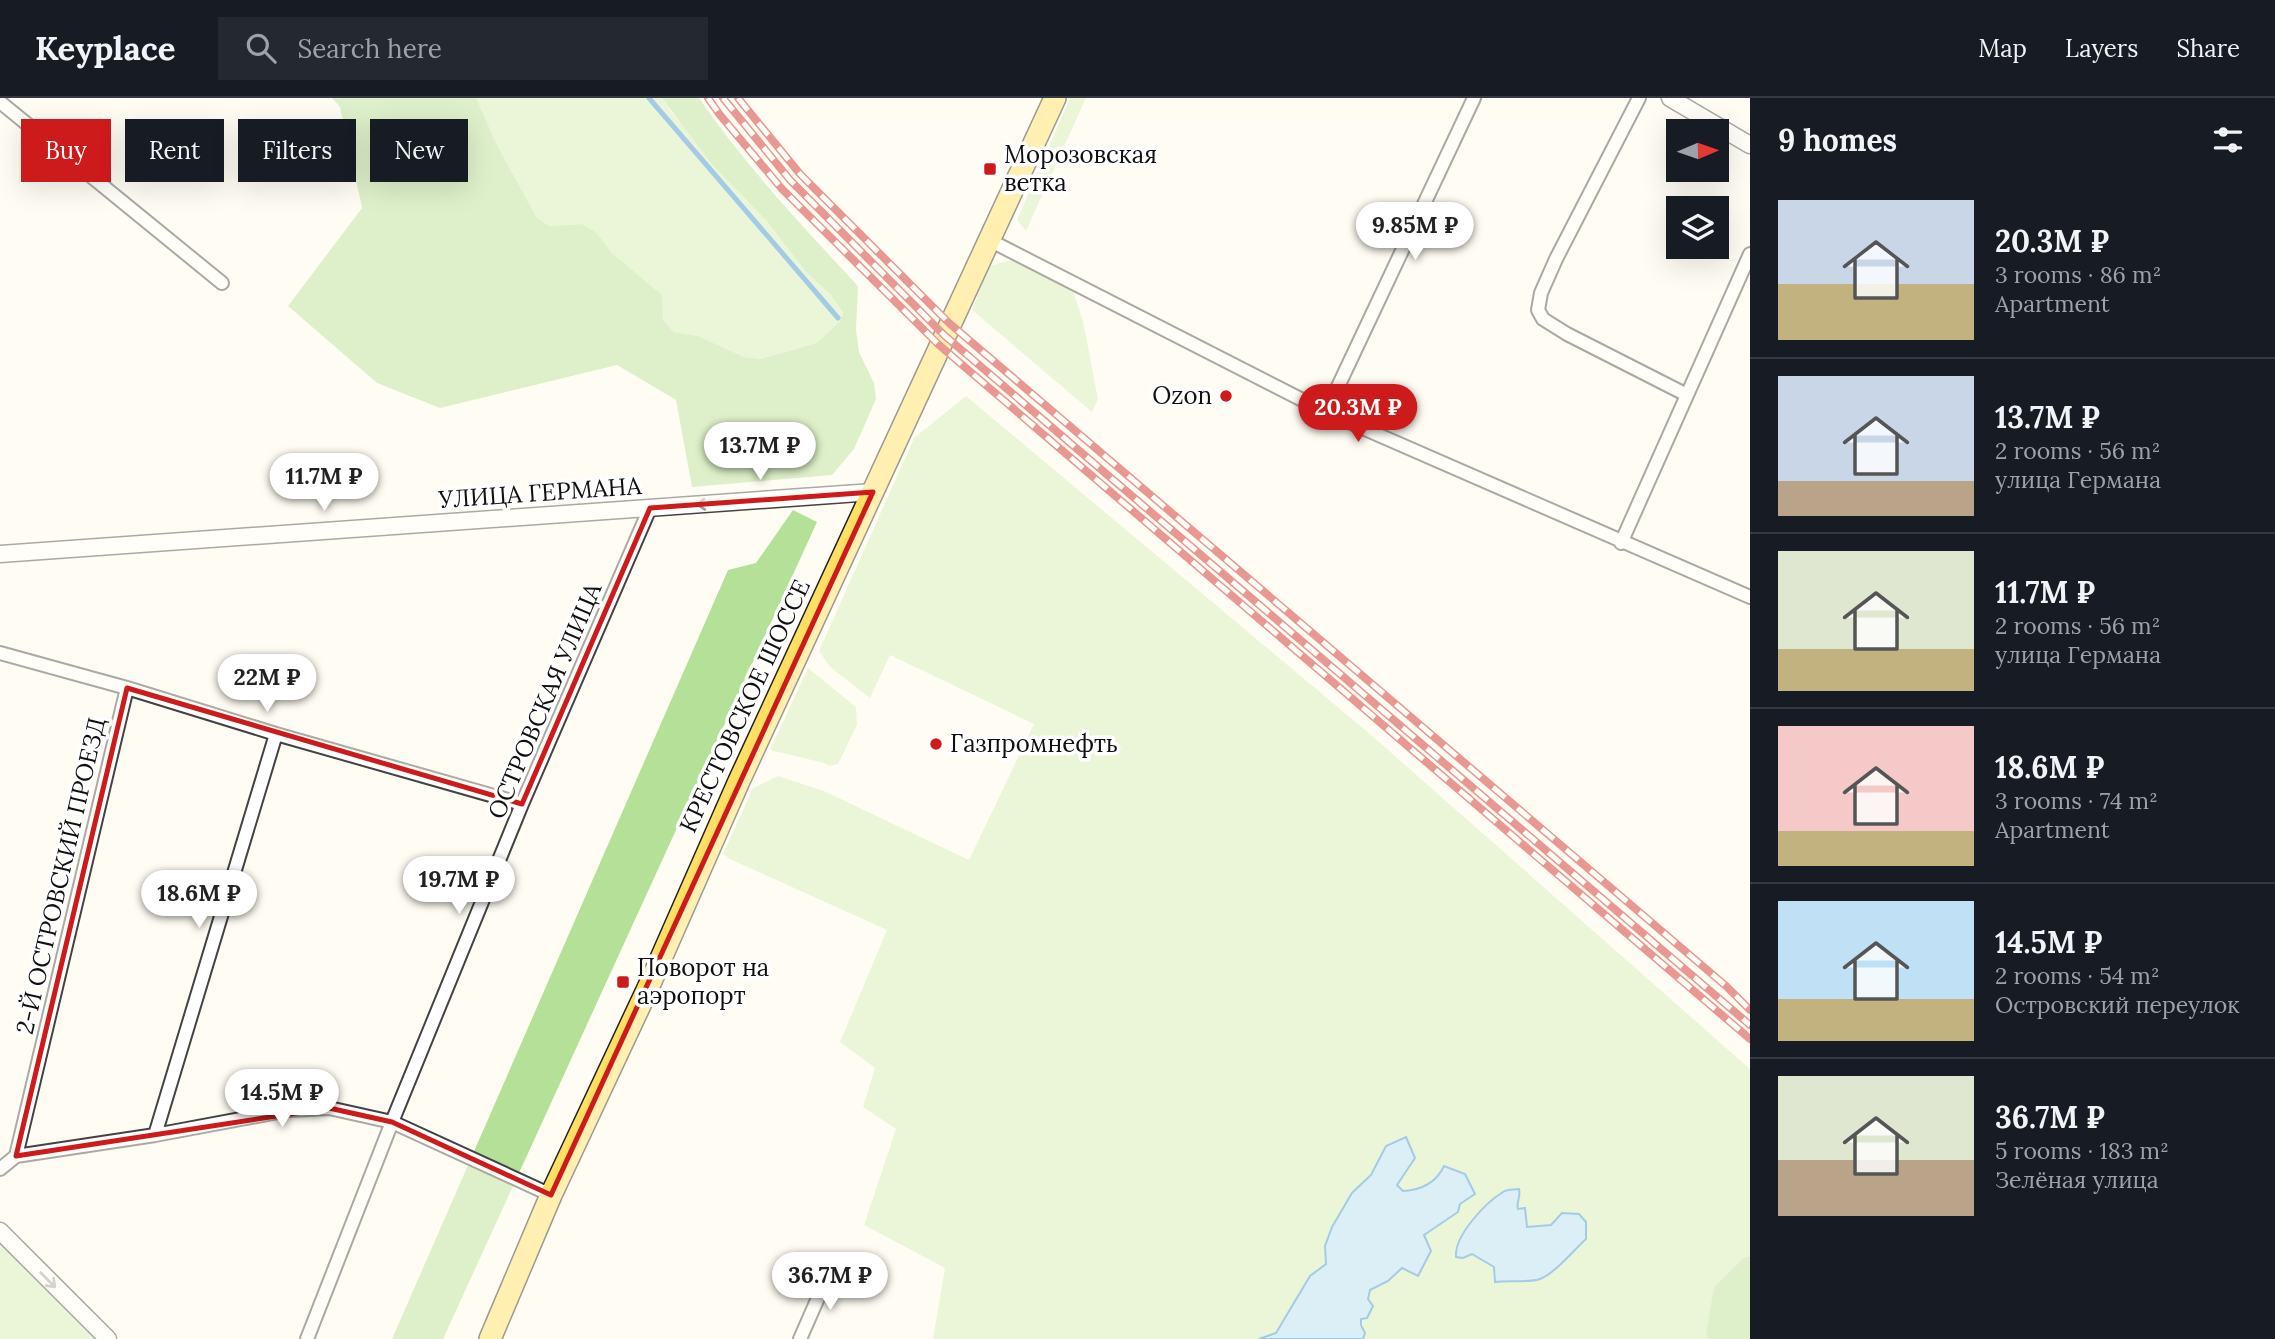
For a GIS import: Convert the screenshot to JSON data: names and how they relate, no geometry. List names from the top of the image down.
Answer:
{
  "streets": {
    "main road": ["КРЕСТОВСКОЕ ШОССЕ"],
    "street": ["УЛИЦА ГЕРМАНА", "ОСТРОВСКАЯ УЛИЦА", "2-Й ОСТРОВСКИЙ ПРОЕЗД"]
  },
  "crossings": [
    ["УЛИЦА ГЕРМАНА", "ОСТРОВСКАЯ УЛИЦА"],
    ["УЛИЦА ГЕРМАНА", "КРЕСТОВСКОЕ ШОССЕ"]
  ],
  "places": {
    "transit": ["Морозовская ветка", "Поворот на аэропорт"],
    "other": ["Ozon", "Газпромнефть"]
  },
  "north": "right",
  "page": {
    "header": "Keyplace",
    "search": "Search here",
    "nav": ["Map", "Layers", "Share"],
    "heading": "9 homes",
    "chip": [
      "Buy",
      "Rent",
      "Filters",
      "New"
    ],
    "list": [
      {
        "name": "20.3M ₽",
        "note": "3 rooms · 86 m² · Apartment"
      },
      {
        "name": "13.7M ₽",
        "note": "2 rooms · 56 m² · улица Германа"
      },
      {
        "name": "11.7M ₽",
        "note": "2 rooms · 56 m² · улица Германа"
      },
      {
        "name": "18.6M ₽",
        "note": "3 rooms · 74 m² · Apartment"
      },
      {
        "name": "14.5M ₽",
        "note": "2 rooms · 54 m² · Островский переулок"
      },
      {
        "name": "36.7M ₽",
        "note": "5 rooms · 183 m² · Зелёная улица"
      }
    ],
    "price": [
      "9.85M ₽",
      "20.3M ₽",
      "13.7M ₽",
      "11.7M ₽",
      "22M ₽",
      "19.7M ₽",
      "18.6M ₽",
      "14.5M ₽",
      "36.7M ₽"
    ]
  }
}
